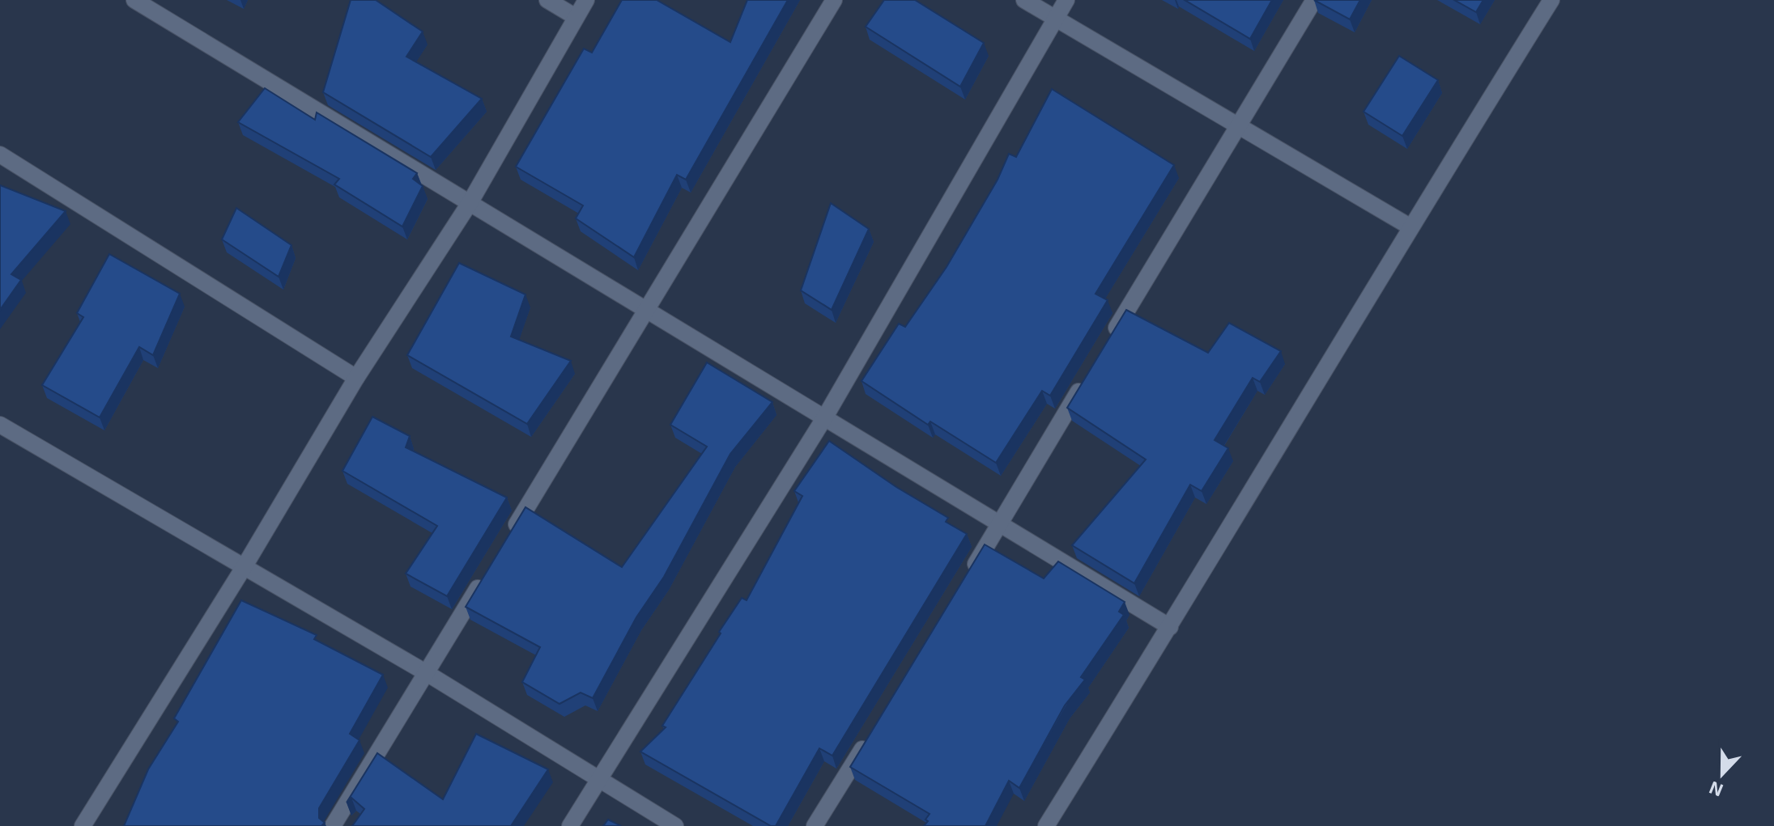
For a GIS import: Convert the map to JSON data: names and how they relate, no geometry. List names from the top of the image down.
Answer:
{
  "north": "bottom"
}
